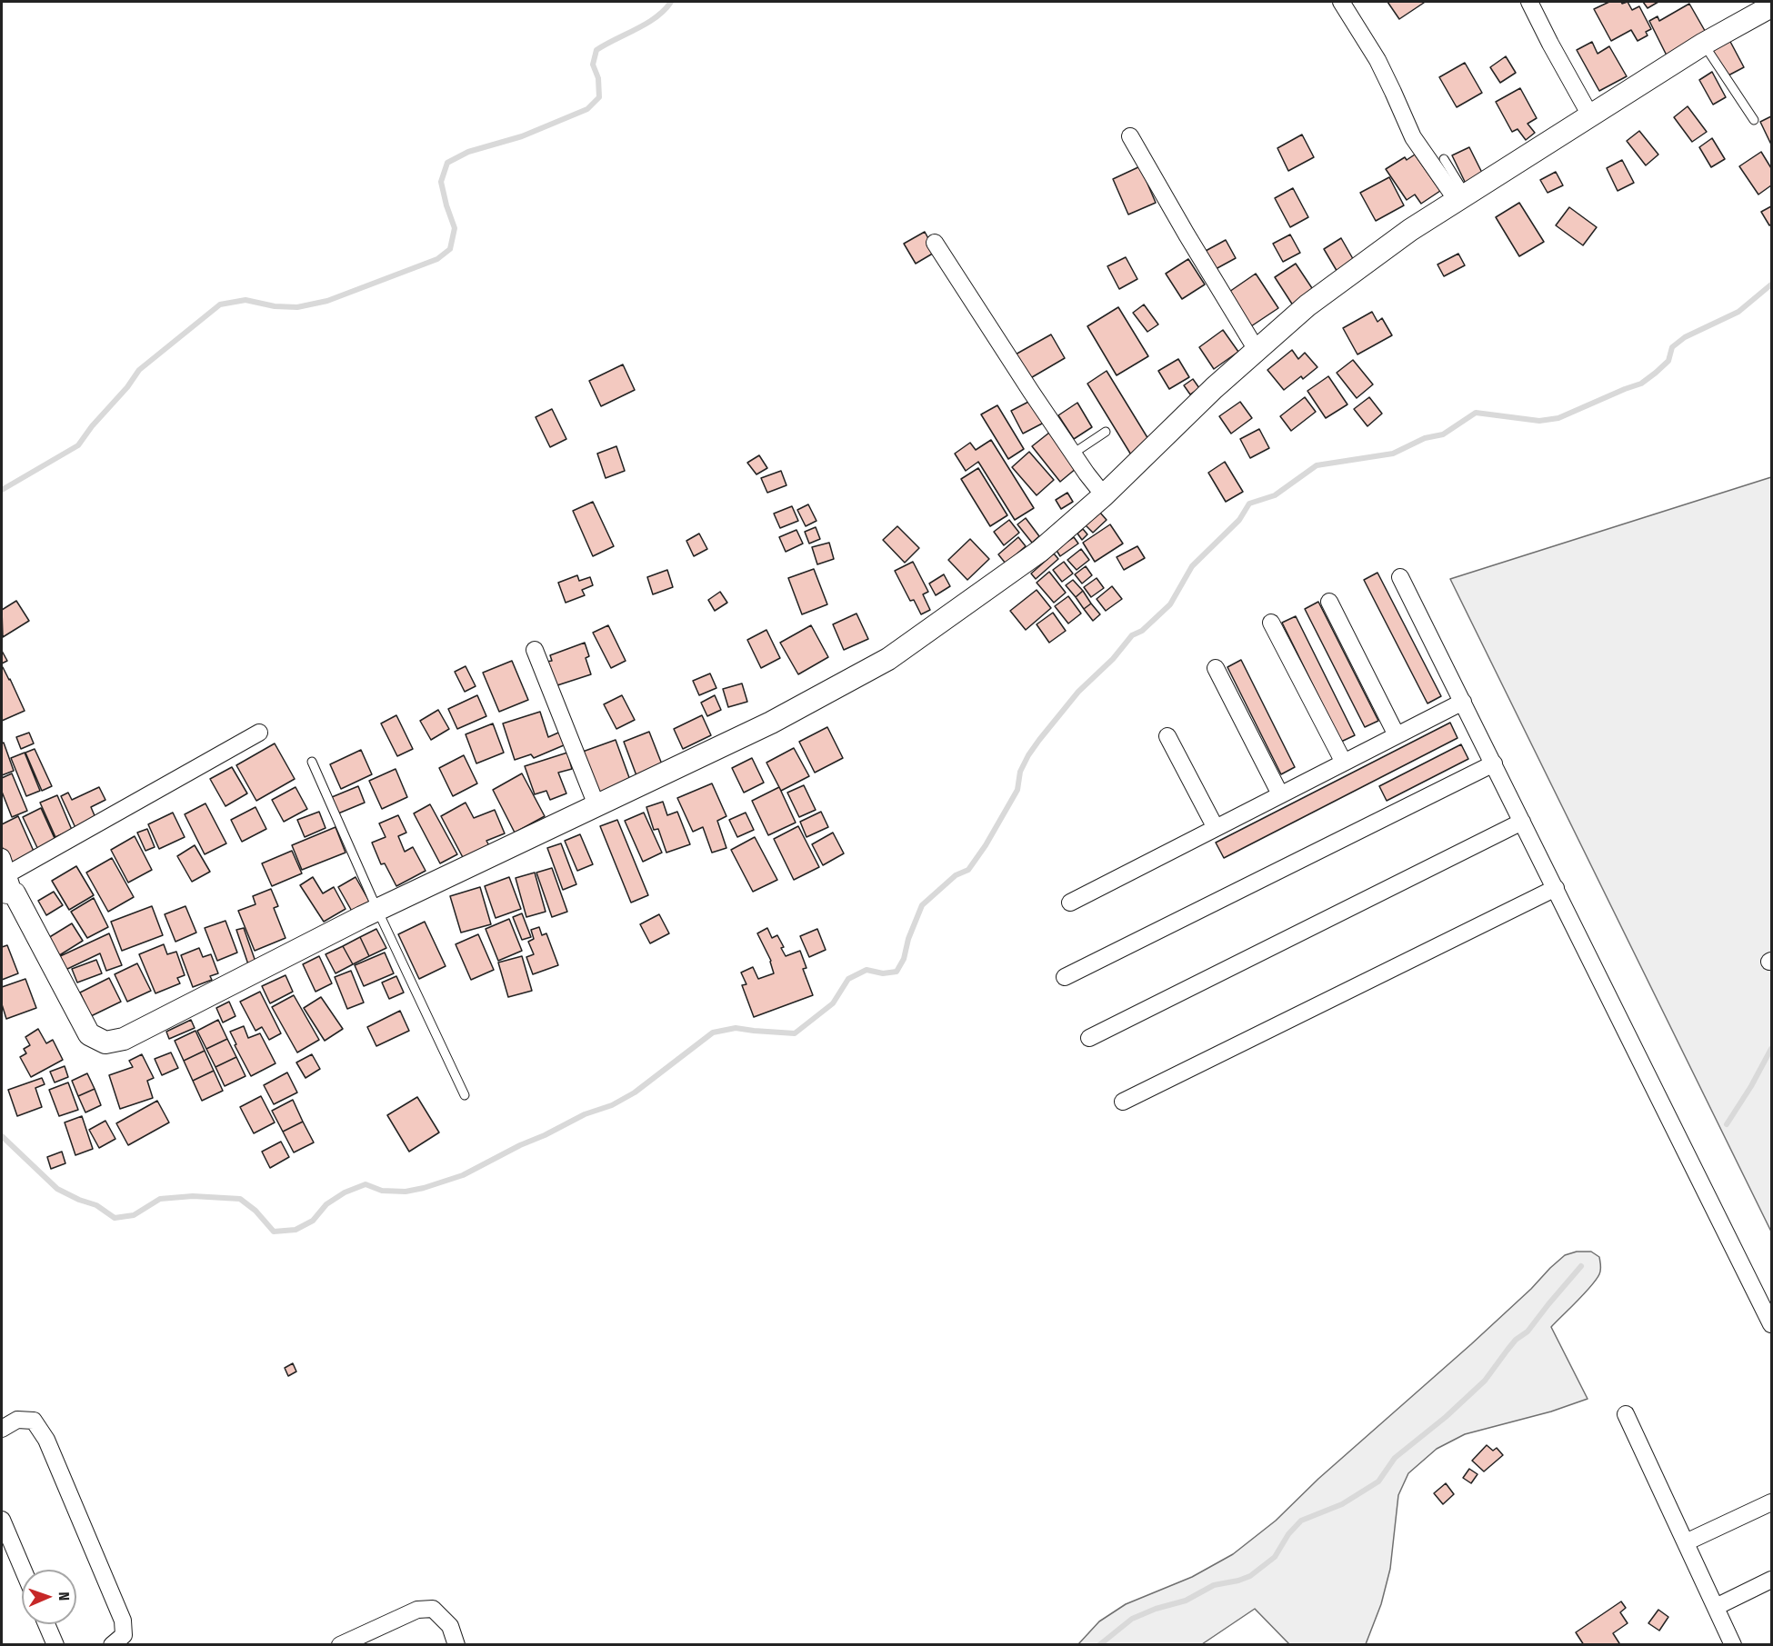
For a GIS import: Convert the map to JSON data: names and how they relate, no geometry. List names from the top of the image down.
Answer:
{
  "north": "right"
}
